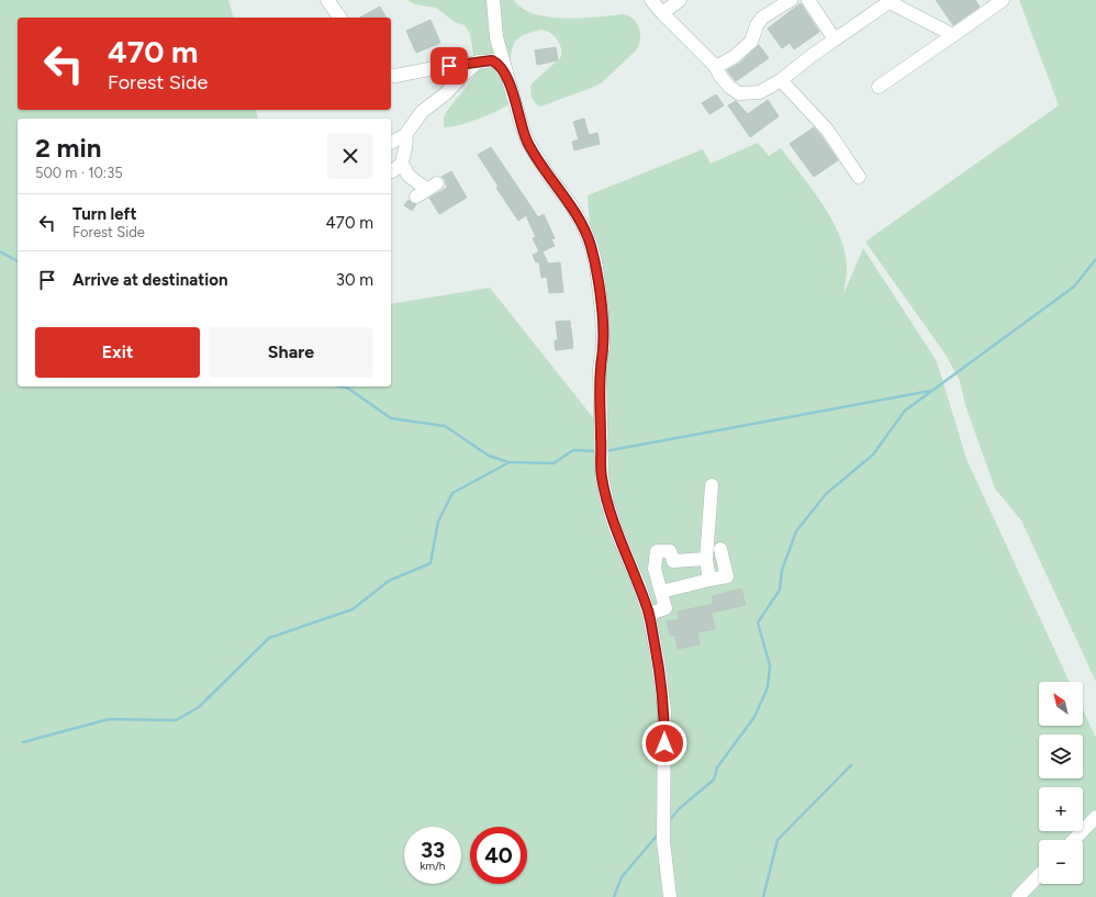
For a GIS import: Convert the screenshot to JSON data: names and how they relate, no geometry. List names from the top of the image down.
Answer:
{
  "north": "top left",
  "page": {
    "turn": ["470 m", "Forest Side"],
    "heading": ["2 min", "500 m · 10:35"],
    "list": [
      {
        "name": "Turn left",
        "note": "Forest Side",
        "value": "470 m"
      },
      {
        "name": "Arrive at destination",
        "value": "30 m"
      }
    ],
    "buttons": ["Exit", "Share"],
    "map_buttons": ["+", "−"],
    "speed": "33 km/h",
    "limit": "40"
  }
}
